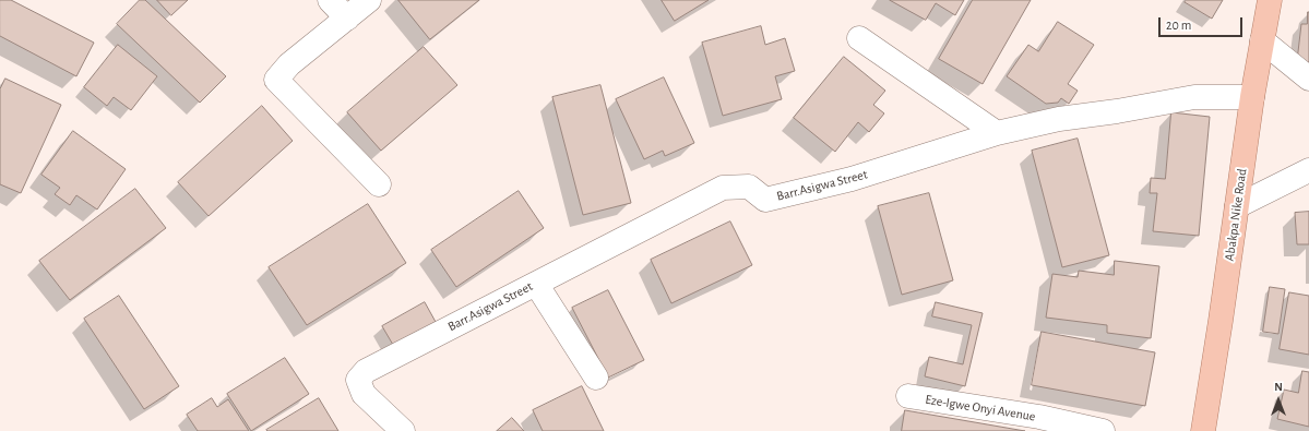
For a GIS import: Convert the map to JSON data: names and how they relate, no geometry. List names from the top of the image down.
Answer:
{
  "streets": {
    "main road": ["Abakpa Nike Road"],
    "street": ["Barr.Asigwa Street", "Eze-Igwe Onyi Avenue"]
  },
  "crossings": [
    ["Barr.Asigwa Street", "Abakpa Nike Road"]
  ],
  "scale_bar": "20 m",
  "north": "top"
}
